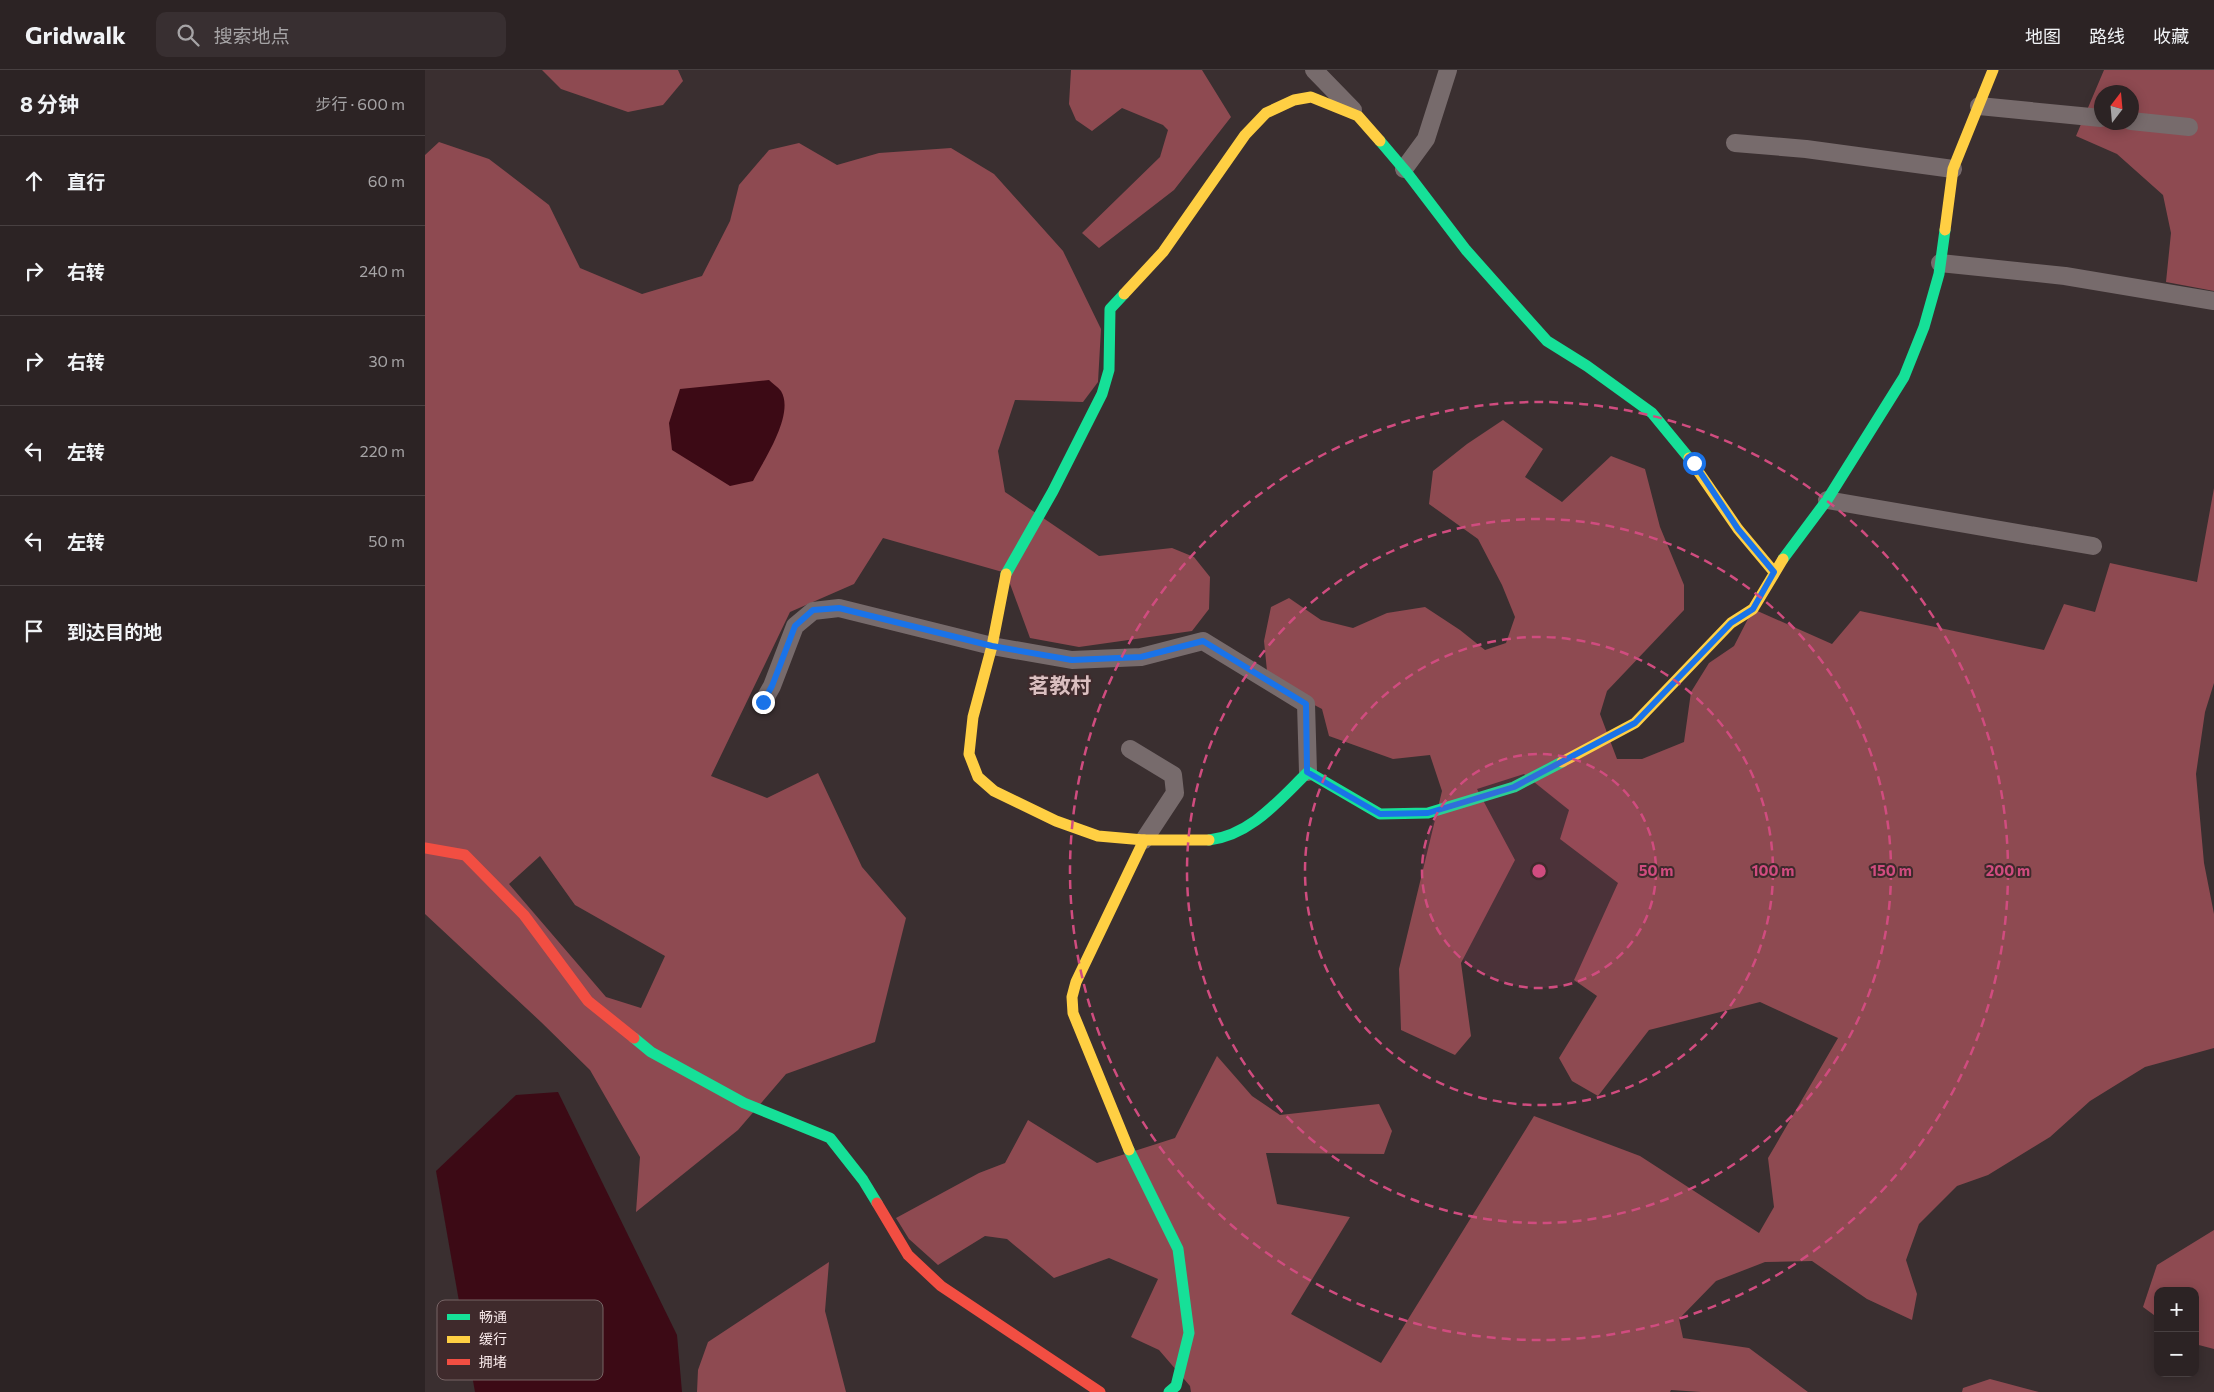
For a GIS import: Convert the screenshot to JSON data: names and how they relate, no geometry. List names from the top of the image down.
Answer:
{
  "districts": ["茗教村"],
  "legend": ["畅通", "缓行", "拥堵"],
  "north": "top",
  "page": {
    "header": "Gridwalk",
    "search": "搜索地点",
    "nav": ["地图", "路线", "收藏"],
    "heading": ["8 分钟", "步行 · 600 m"],
    "list": [
      ["直行", "60 m"],
      ["右转", "240 m"],
      ["右转", "30 m"],
      ["左转", "220 m"],
      ["左转", "50 m"],
      "到达目的地"
    ],
    "map_buttons": ["+", "−"]
  },
  "rings": [
    "50 m",
    "100 m",
    "150 m",
    "200 m"
  ]
}
